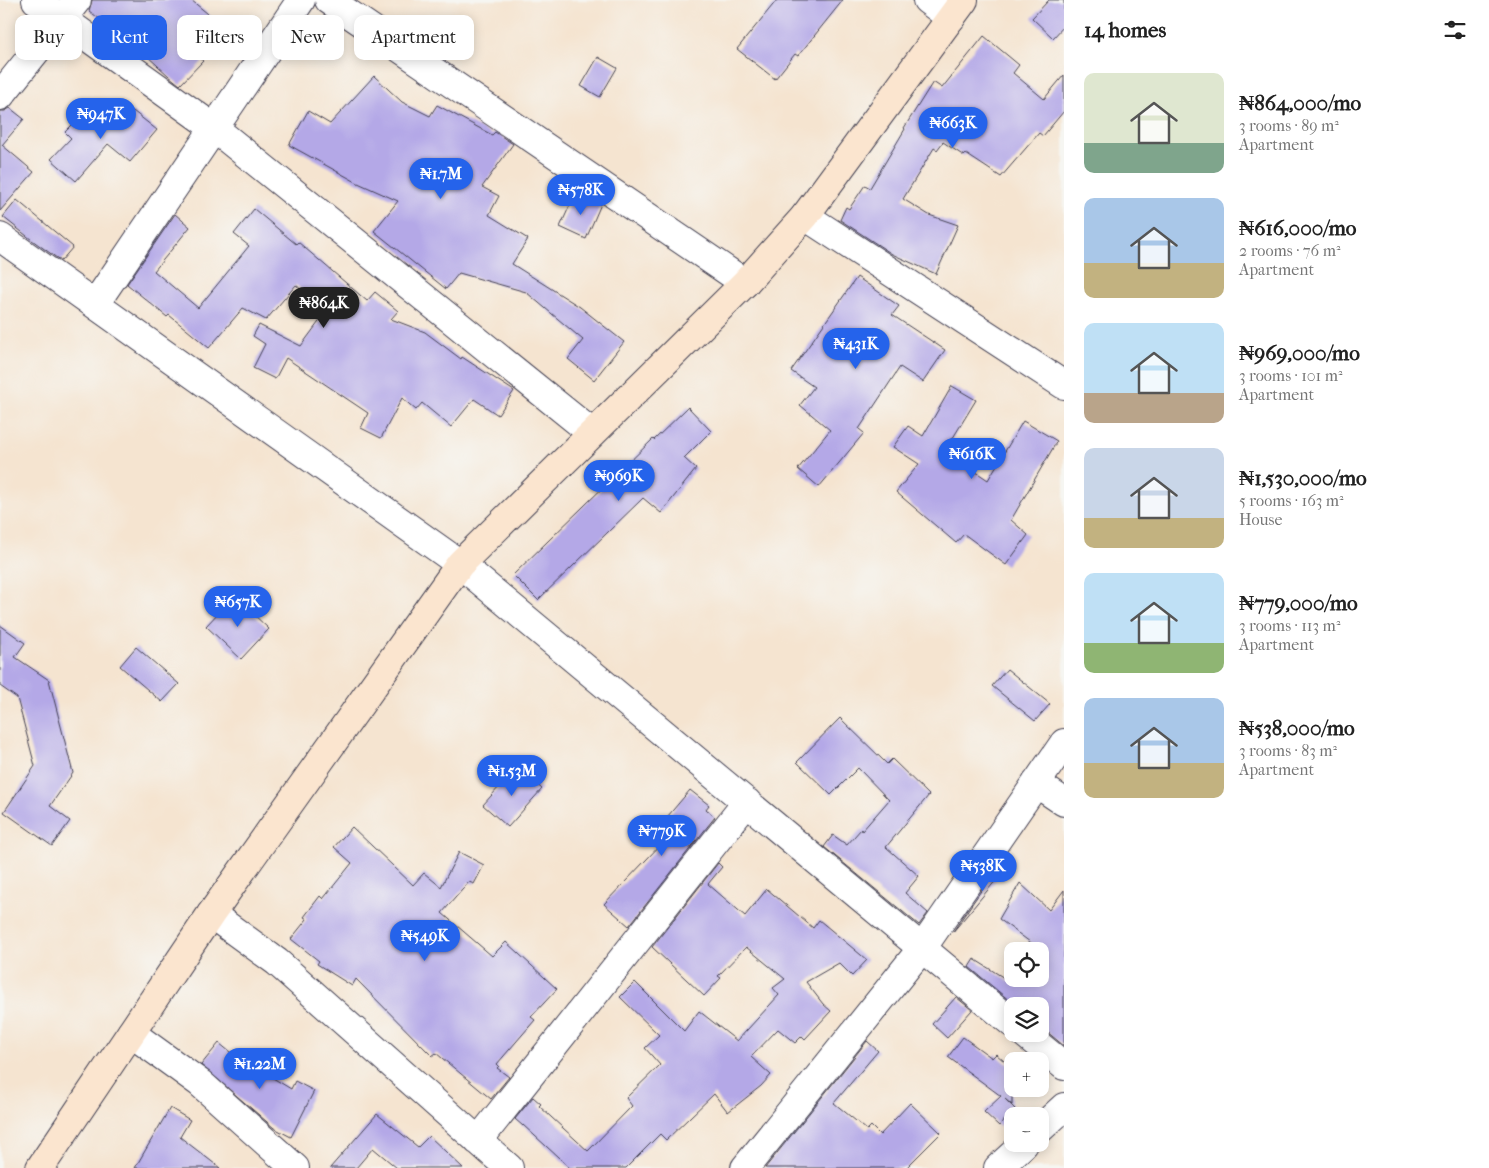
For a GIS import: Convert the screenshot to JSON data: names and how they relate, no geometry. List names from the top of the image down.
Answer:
{
  "page": {
    "heading": "14 homes",
    "chip": [
      "Buy",
      "Rent",
      "Filters",
      "New",
      "Apartment"
    ],
    "list": [
      {
        "name": "₦864,000/mo",
        "note": "3 rooms · 89 m² · Apartment"
      },
      {
        "name": "₦616,000/mo",
        "note": "2 rooms · 76 m² · Apartment"
      },
      {
        "name": "₦969,000/mo",
        "note": "3 rooms · 101 m² · Apartment"
      },
      {
        "name": "₦1,530,000/mo",
        "note": "5 rooms · 163 m² · House"
      },
      {
        "name": "₦779,000/mo",
        "note": "3 rooms · 113 m² · Apartment"
      },
      {
        "name": "₦538,000/mo",
        "note": "3 rooms · 83 m² · Apartment"
      }
    ],
    "price": [
      "₦947K",
      "₦663K",
      "₦1.7M",
      "₦578K",
      "₦864K",
      "₦431K",
      "₦616K",
      "₦969K",
      "₦657K",
      "₦1.53M",
      "₦779K",
      "₦538K",
      "₦549K",
      "₦1.22M"
    ],
    "map_buttons": ["+", "−"]
  }
}
